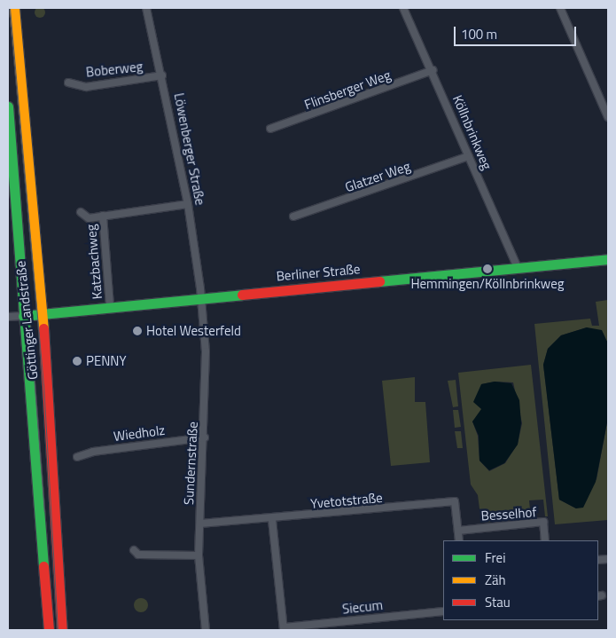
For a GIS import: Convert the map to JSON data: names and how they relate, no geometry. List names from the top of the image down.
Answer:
{
  "streets": {
    "street": [
      "Boberweg",
      "Flinsberger Weg",
      "Köllnbrinkweg",
      "Löwenberger Straße",
      "Glatzer Weg",
      "Katzbachweg",
      "Berliner Straße",
      "Göttinger Landstraße",
      "Wiedholz",
      "Sundernstraße",
      "Yvetotstraße",
      "Besselhof",
      "Siecum"
    ]
  },
  "crossings": [
    ["Boberweg", "Löwenberger Straße"],
    ["Flinsberger Weg", "Köllnbrinkweg"],
    ["Köllnbrinkweg", "Glatzer Weg"],
    ["Köllnbrinkweg", "Berliner Straße"],
    ["Löwenberger Straße", "Katzbachweg"],
    ["Löwenberger Straße", "Berliner Straße"],
    ["Löwenberger Straße", "Sundernstraße"],
    ["Katzbachweg", "Berliner Straße"],
    ["Berliner Straße", "Göttinger Landstraße"],
    ["Berliner Straße", "Sundernstraße"],
    ["Wiedholz", "Sundernstraße"],
    ["Sundernstraße", "Yvetotstraße"],
    ["Yvetotstraße", "Besselhof"],
    ["Yvetotstraße", "Siecum"]
  ],
  "places": ["Hemmingen/Köllnbrinkweg", "Hotel Westerfeld", "PENNY"],
  "legend": ["Frei", "Zäh", "Stau"],
  "scale_bar": "100 m"
}
